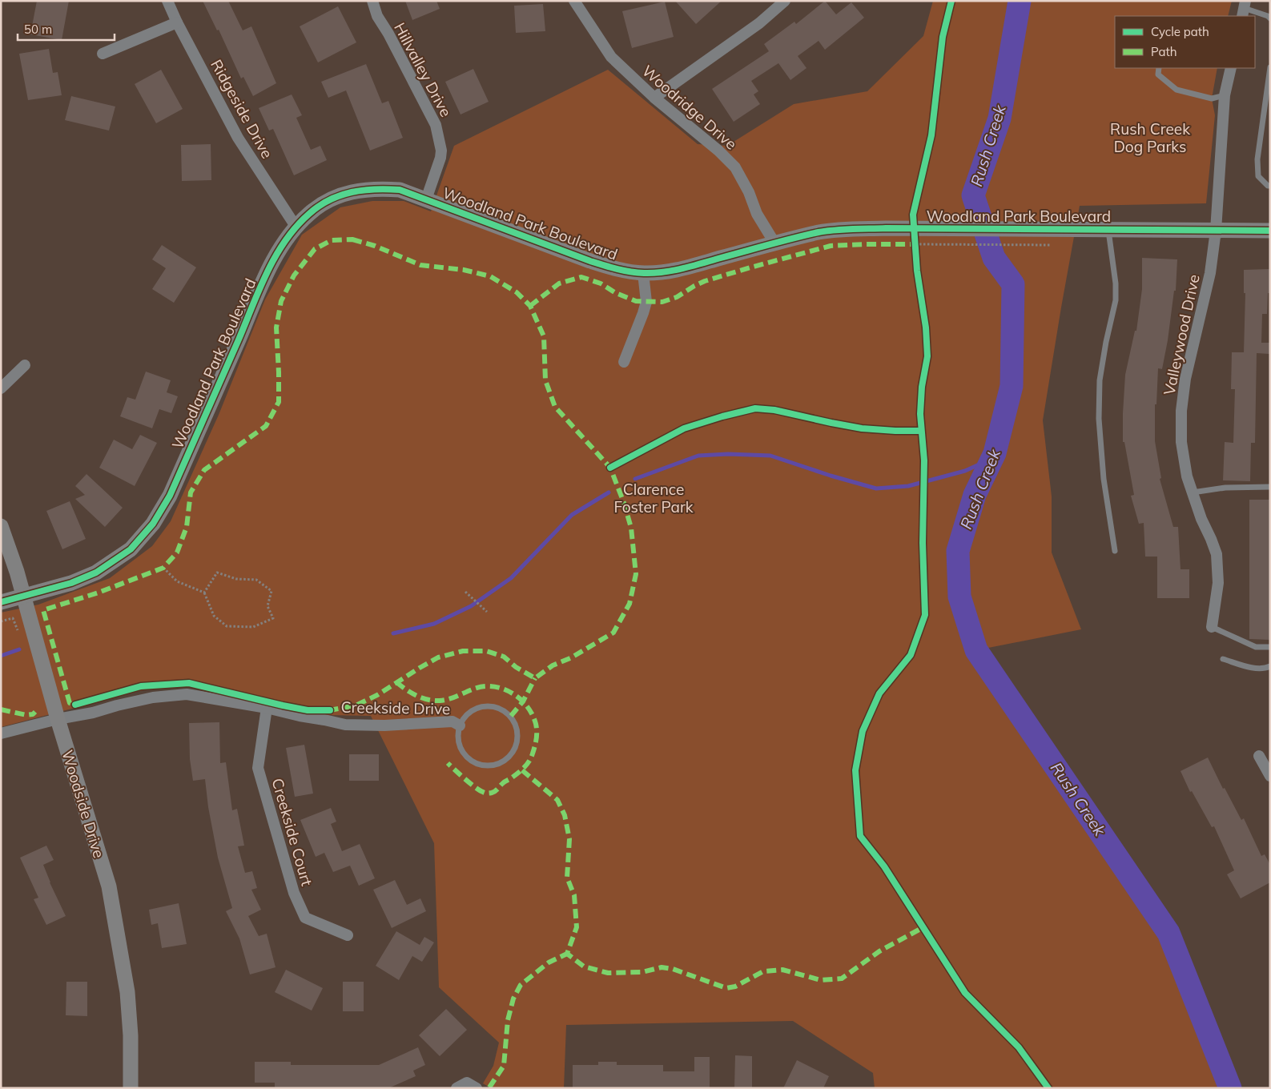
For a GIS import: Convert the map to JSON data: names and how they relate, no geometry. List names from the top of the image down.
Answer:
{
  "streets": {
    "street": [
      "Hillvalley Drive",
      "Woodridge Drive",
      "Ridgeside Drive",
      "Woodland Park Boulevard",
      "Valleywood Drive",
      "Creekside Drive",
      "Woodside Drive",
      "Creekside Court"
    ]
  },
  "crossings": [
    ["Hillvalley Drive", "Woodland Park Boulevard"],
    ["Woodridge Drive", "Woodland Park Boulevard"],
    ["Ridgeside Drive", "Woodland Park Boulevard"],
    ["Woodland Park Boulevard", "Valleywood Drive"],
    ["Woodland Park Boulevard", "Woodside Drive"],
    ["Creekside Drive", "Woodside Drive"],
    ["Creekside Drive", "Creekside Court"]
  ],
  "water": ["Rush Creek"],
  "parks": ["Rush Creek Dog Parks", "Clarence Foster Park"],
  "legend": ["Cycle path", "Path"],
  "scale_bar": "50 m"
}
